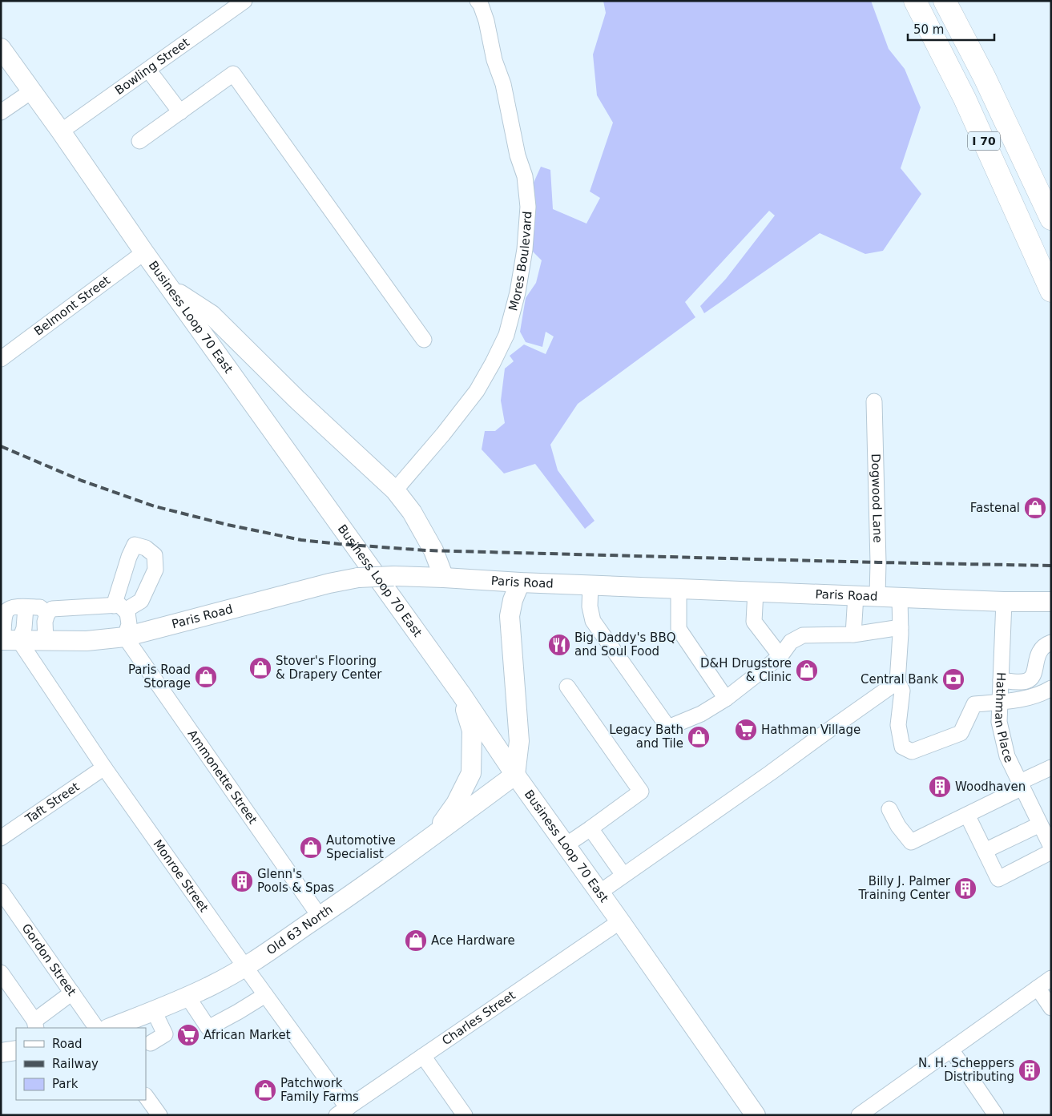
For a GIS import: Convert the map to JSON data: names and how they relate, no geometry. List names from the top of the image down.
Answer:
{
  "streets": {
    "highway": ["I 70"],
    "main road": ["Business Loop 70 East", "Paris Road", "Old 63 North"],
    "street": [
      "Bowling Street",
      "Mores Boulevard",
      "Belmont Street",
      "Dogwood Lane",
      "Hathman Place",
      "Ammonette Street",
      "Taft Street",
      "Monroe Street",
      "Gordon Street",
      "Charles Street"
    ]
  },
  "crossings": [
    ["Bowling Street", "Business Loop 70 East"],
    ["Belmont Street", "Business Loop 70 East"],
    ["Business Loop 70 East", "Old 63 North"],
    ["Business Loop 70 East", "Charles Street"],
    ["Dogwood Lane", "Paris Road"],
    ["Paris Road", "Hathman Place"],
    ["Paris Road", "Ammonette Street"],
    ["Paris Road", "Monroe Street"],
    ["Ammonette Street", "Old 63 North"],
    ["Taft Street", "Monroe Street"],
    ["Monroe Street", "Old 63 North"],
    ["Monroe Street", "Charles Street"]
  ],
  "places": {
    "shop": [
      "Fastenal",
      "Stover's Flooring & Drapery Center",
      "D&H Drugstore & Clinic",
      "Paris Road Storage",
      "Legacy Bath and Tile",
      "Automotive Specialist",
      "Ace Hardware",
      "Patchwork Family Farms"
    ],
    "restaurant": ["Big Daddy's BBQ and Soul Food"],
    "bank": ["Central Bank"],
    "supermarket": ["Hathman Village", "African Market"],
    "building": [
      "Woodhaven",
      "Glenn's Pools & Spas",
      "Billy J. Palmer Training Center",
      "N. H. Scheppers Distributing"
    ]
  },
  "legend": ["Road", "Railway", "Park"],
  "scale_bar": "50 m"
}
